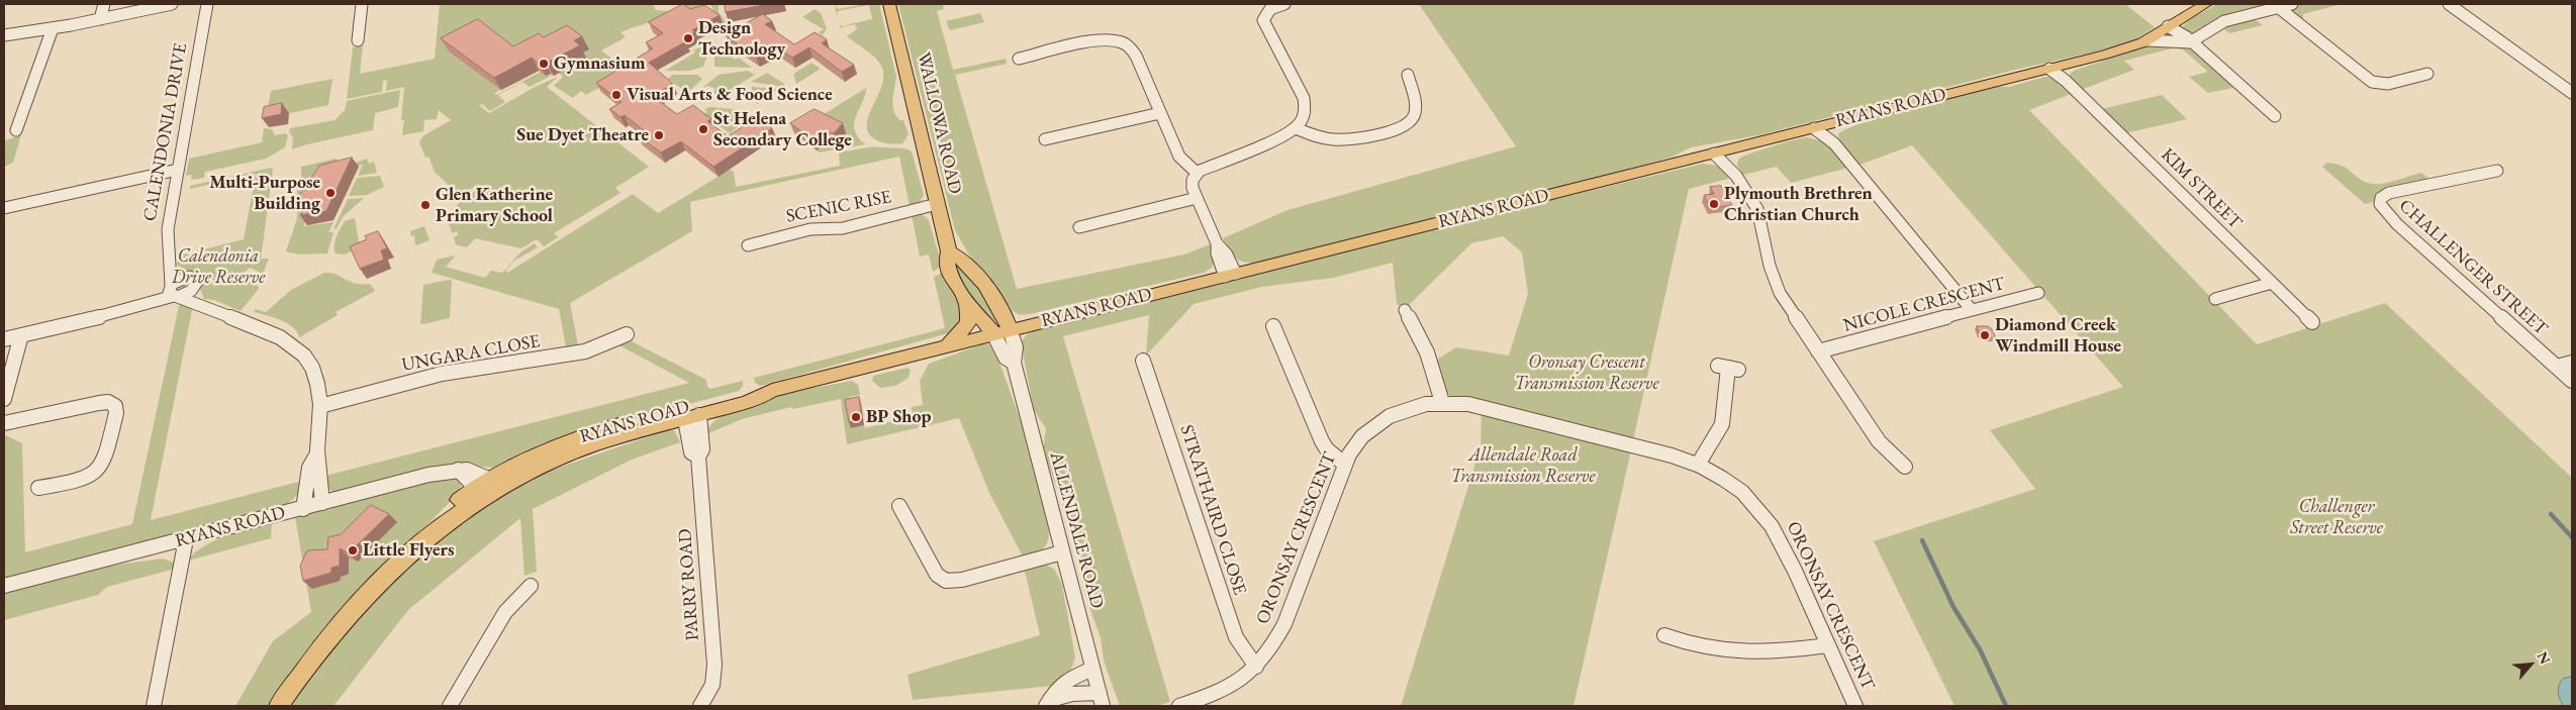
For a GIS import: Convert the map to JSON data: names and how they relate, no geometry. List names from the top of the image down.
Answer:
{
  "streets": {
    "main road": ["RYANS ROAD", "WALLOWA ROAD"],
    "street": [
      "CALENDONIA DRIVE",
      "KIM STREET",
      "SCENIC RISE",
      "CHALLENGER STREET",
      "NICOLE CRESCENT",
      "UNGARA CLOSE",
      "STRATHAIRD CLOSE",
      "ALLENDALE ROAD",
      "ORONSAY CRESCENT",
      "PARRY ROAD"
    ]
  },
  "crossings": [
    ["RYANS ROAD", "WALLOWA ROAD"],
    ["RYANS ROAD", "KIM STREET"],
    ["RYANS ROAD", "ALLENDALE ROAD"],
    ["RYANS ROAD", "PARRY ROAD"],
    ["WALLOWA ROAD", "SCENIC RISE"],
    ["WALLOWA ROAD", "ALLENDALE ROAD"],
    ["STRATHAIRD CLOSE", "ORONSAY CRESCENT"]
  ],
  "parks": [
    "Calendonia Drive Reserve",
    "Oronsay Crescent Transmission Reserve",
    "Allendale Road Transmission Reserve",
    "Challenger Street Reserve"
  ],
  "places": [
    "Design Technology",
    "Gymnasium",
    "Visual Arts & Food Science",
    "St Helena Secondary College",
    "Sue Dyet Theatre",
    "Multi-Purpose Building",
    "Plymouth Brethren Christian Church",
    "Glen Katherine Primary School",
    "Diamond Creek Windmill House",
    "BP Shop",
    "Little Flyers"
  ],
  "north": "top right"
}
